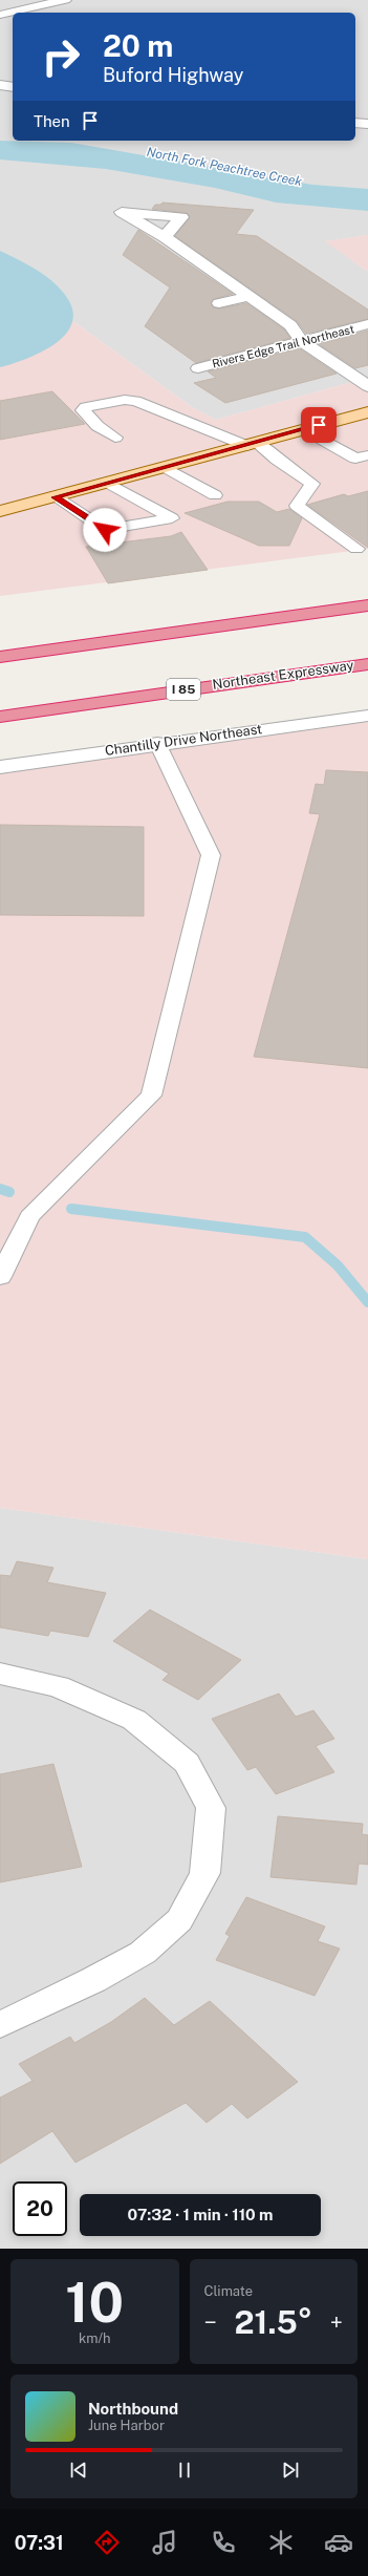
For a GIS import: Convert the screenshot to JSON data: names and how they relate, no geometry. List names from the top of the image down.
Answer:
{
  "streets": {
    "highway": ["Northeast Expressway", "I 85"],
    "street": ["Rivers Edge Trail Northeast", "Chantilly Drive Northeast"]
  },
  "water": ["North Fork Peachtree Creek"],
  "page": {
    "turn": ["20 m", "Buford Highway"],
    "then": "Then",
    "limit": "20",
    "trip": "07:32 · 1 min · 110 m",
    "tile": [
      ["10", "km/h"],
      "Climate"
    ],
    "heat": ["−", "21.5°", "+"],
    "song": ["Northbound", "June Harbor"],
    "tabs": "07:31"
  }
}
